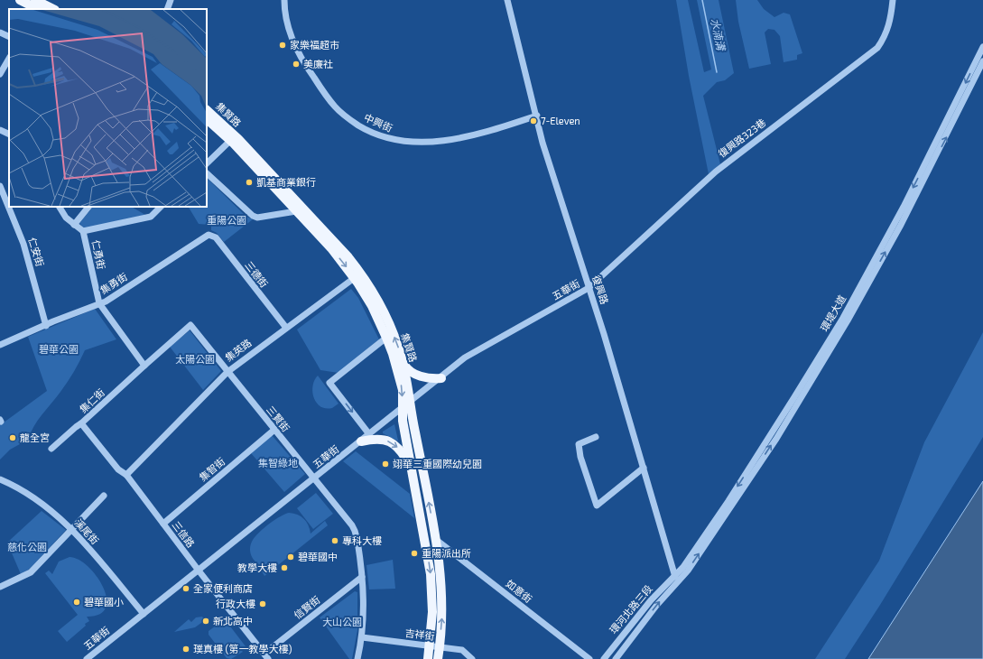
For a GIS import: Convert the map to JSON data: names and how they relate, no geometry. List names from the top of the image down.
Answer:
{
  "streets": {
    "main road": ["集賢路"],
    "street": [
      "中興街",
      "復興路323巷",
      "仁安街",
      "仁勇街",
      "三德街",
      "集勇街",
      "五華街",
      "復興路",
      "環堤大道",
      "集英路",
      "集仁街",
      "三賢街",
      "集智街",
      "溪尾街",
      "三信路",
      "如意街",
      "信賢街",
      "環河北路三段",
      "吉祥街"
    ]
  },
  "crossings": [
    ["集賢路", "五華街"],
    ["集賢路", "集英路"],
    ["集賢路", "如意街"],
    ["集賢路", "吉祥街"],
    ["中興街", "復興路"],
    ["復興路323巷", "五華街"],
    ["復興路323巷", "復興路"],
    ["仁安街", "集勇街"],
    ["仁勇街", "集勇街"],
    ["三德街", "集勇街"],
    ["三德街", "集英路"],
    ["五華街", "復興路"],
    ["五華街", "三賢街"],
    ["五華街", "溪尾街"],
    ["五華街", "三信路"],
    ["復興路", "環堤大道"],
    ["復興路", "環河北路三段"],
    ["環堤大道", "環河北路三段"],
    ["集英路", "三賢街"],
    ["集英路", "三信路"],
    ["集仁街", "三賢街"],
    ["集仁街", "三信路"],
    ["三賢街", "集智街"],
    ["三賢街", "信賢街"],
    ["三賢街", "吉祥街"],
    ["集智街", "三信路"],
    ["三信路", "信賢街"]
  ],
  "water": ["水湳溝"],
  "parks": [
    "重陽公園",
    "碧華公園",
    "太陽公園",
    "集智綠地",
    "慈化公園",
    "大山公園"
  ],
  "places": [
    "家樂福超市",
    "美廉社",
    "7-Eleven",
    "凱基商業銀行",
    "龍全宮",
    "翊華三重國際幼兒園",
    "專科大樓",
    "重陽派出所",
    "碧華國中",
    "教學大樓",
    "全家便利商店",
    "碧華國小",
    "行政大樓",
    "新北高中",
    "璞真樓 (第一教學大樓)"
  ]
}
